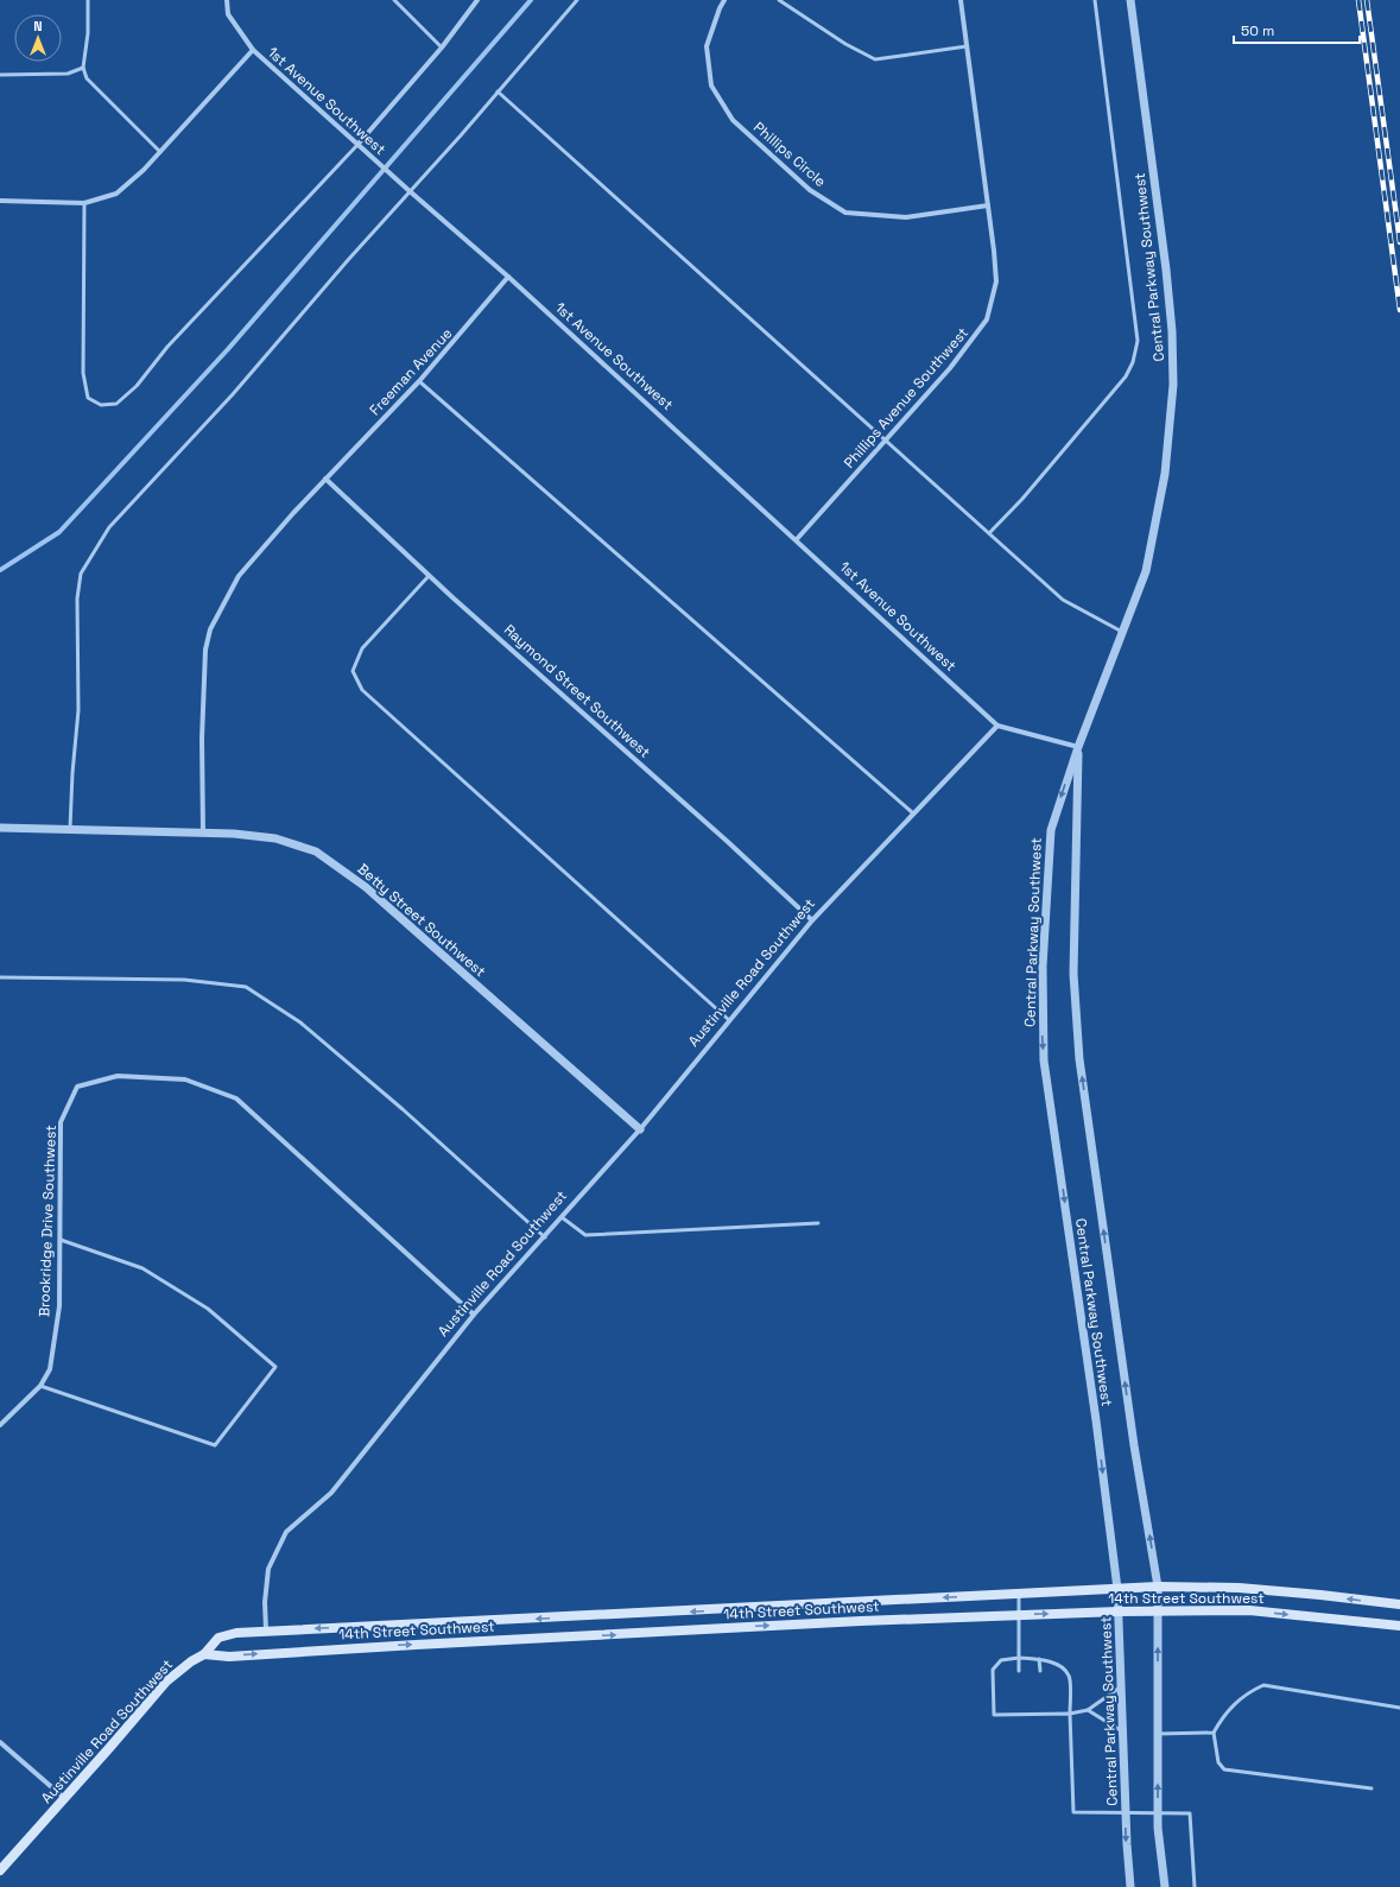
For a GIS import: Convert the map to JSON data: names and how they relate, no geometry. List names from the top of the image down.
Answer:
{
  "streets": {
    "main road": ["Austinville Road Southwest", "14th Street Southwest"],
    "street": [
      "1st Avenue Southwest",
      "Phillips Circle",
      "Central Parkway Southwest",
      "Freeman Avenue",
      "Phillips Avenue Southwest",
      "Raymond Street Southwest",
      "Betty Street Southwest",
      "Brookridge Drive Southwest"
    ]
  },
  "crossings": [
    ["1st Avenue Southwest", "Freeman Avenue"],
    ["1st Avenue Southwest", "Phillips Avenue Southwest"],
    ["1st Avenue Southwest", "Austinville Road Southwest"],
    ["Phillips Circle", "Phillips Avenue Southwest"],
    ["Central Parkway Southwest", "14th Street Southwest"],
    ["Freeman Avenue", "Raymond Street Southwest"],
    ["Freeman Avenue", "Betty Street Southwest"],
    ["Raymond Street Southwest", "Austinville Road Southwest"],
    ["Betty Street Southwest", "Austinville Road Southwest"],
    ["Austinville Road Southwest", "Brookridge Drive Southwest"],
    ["Austinville Road Southwest", "14th Street Southwest"]
  ],
  "scale_bar": "50 m",
  "north": "top"
}
